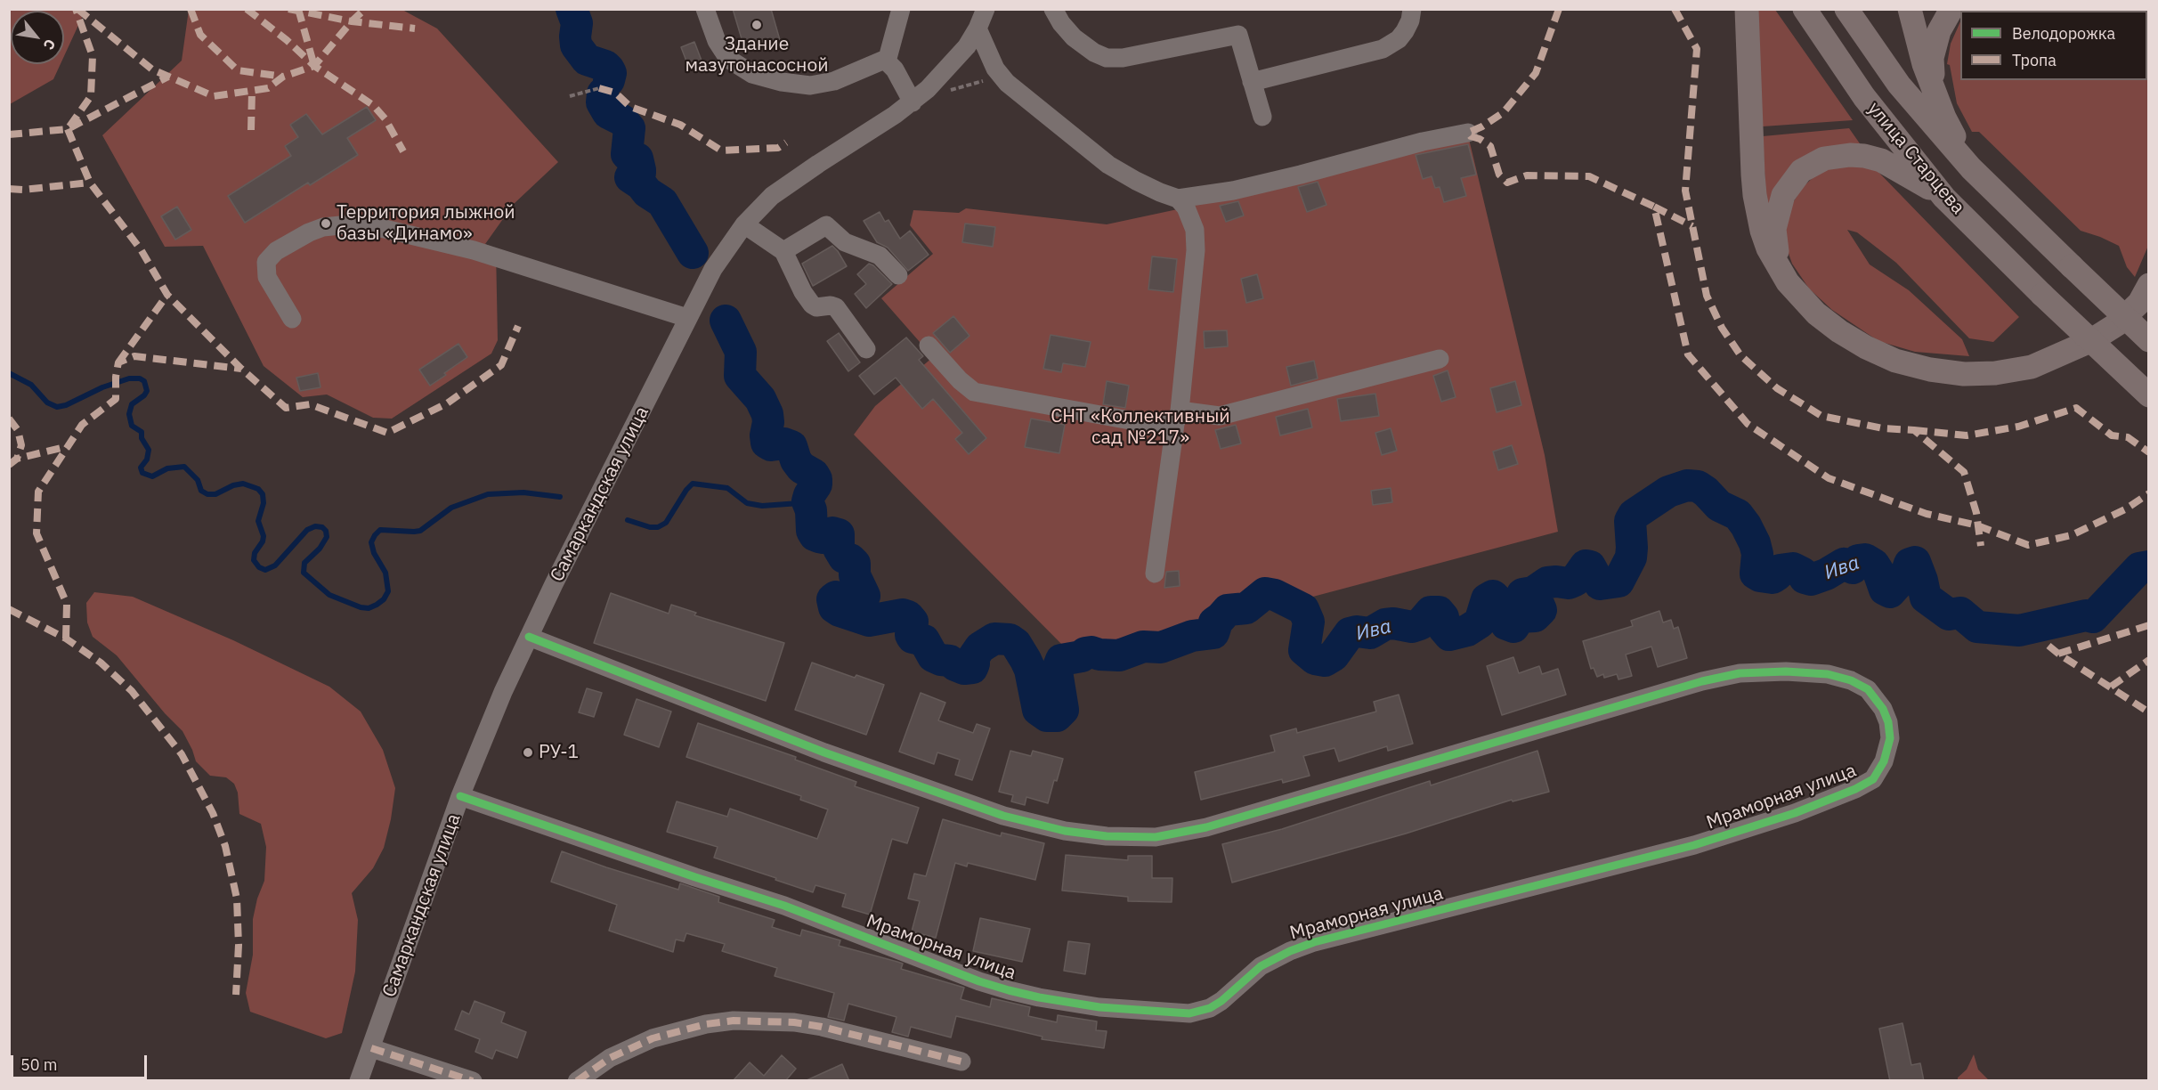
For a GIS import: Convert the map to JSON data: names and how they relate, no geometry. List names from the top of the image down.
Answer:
{
  "streets": {
    "main road": ["улица Старцева"],
    "street": ["Самаркандская улица", "Мраморная улица"]
  },
  "crossings": [
    ["Самаркандская улица", "Мраморная улица"]
  ],
  "water": ["Ива"],
  "parks": ["СНТ «Коллективный сад №217»"],
  "places": ["Здание мазутонасосной", "Территория лыжной базы «Динамо»", "РУ-1"],
  "legend": ["Велодорожка", "Тропа"],
  "scale_bar": "50 m",
  "north": "bottom right"
}
